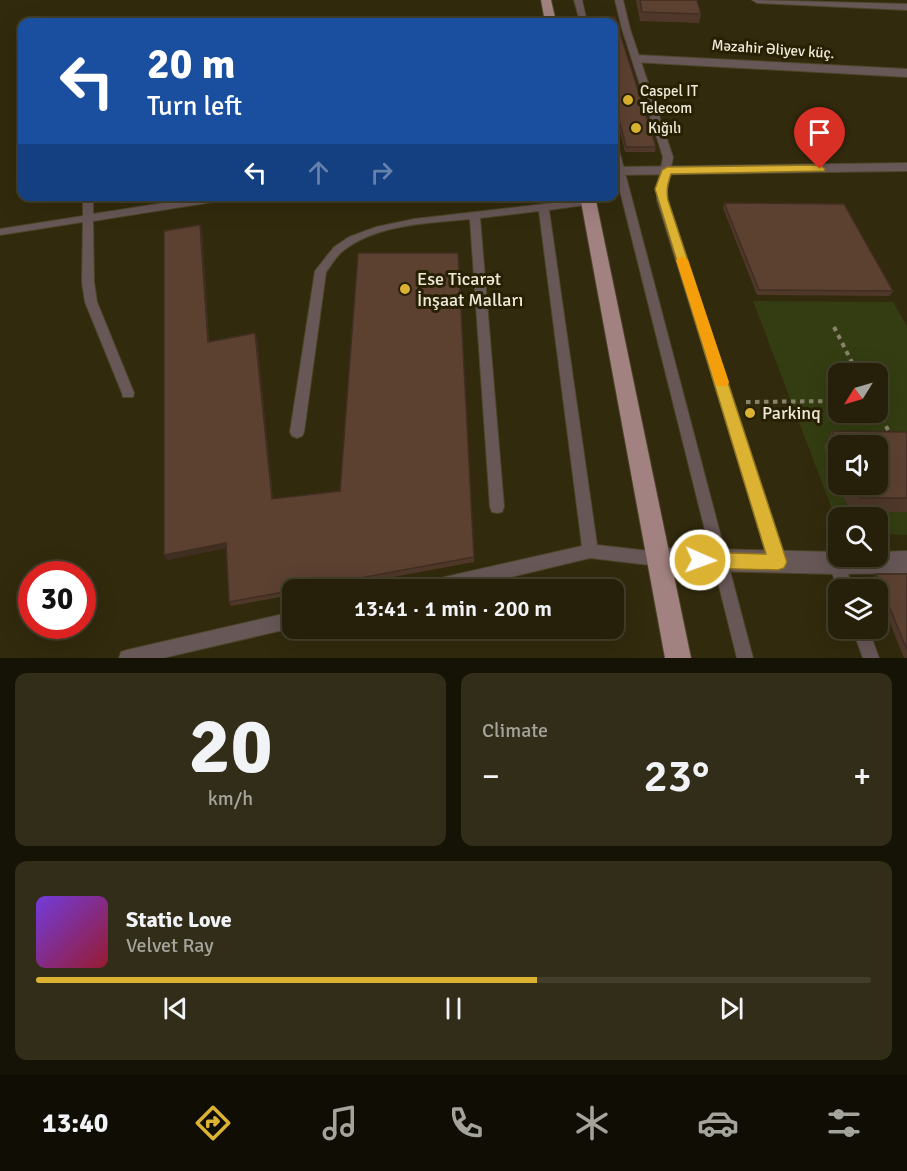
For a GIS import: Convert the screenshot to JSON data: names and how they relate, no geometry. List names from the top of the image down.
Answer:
{
  "streets": {
    "street": ["Məzahir Əliyev küç."]
  },
  "places": [
    "Caspel IT Telecom",
    "Kığılı",
    "Ese Ticarət İnşaat Malları",
    "Parkinq"
  ],
  "north": "bottom left",
  "page": {
    "turn": ["20 m", "Turn left"],
    "limit": "30",
    "trip": "13:41 · 1 min · 200 m",
    "tile": [
      ["20", "km/h"],
      "Climate"
    ],
    "heat": ["−", "23°", "+"],
    "song": ["Static Love", "Velvet Ray"],
    "tabs": "13:40"
  }
}
